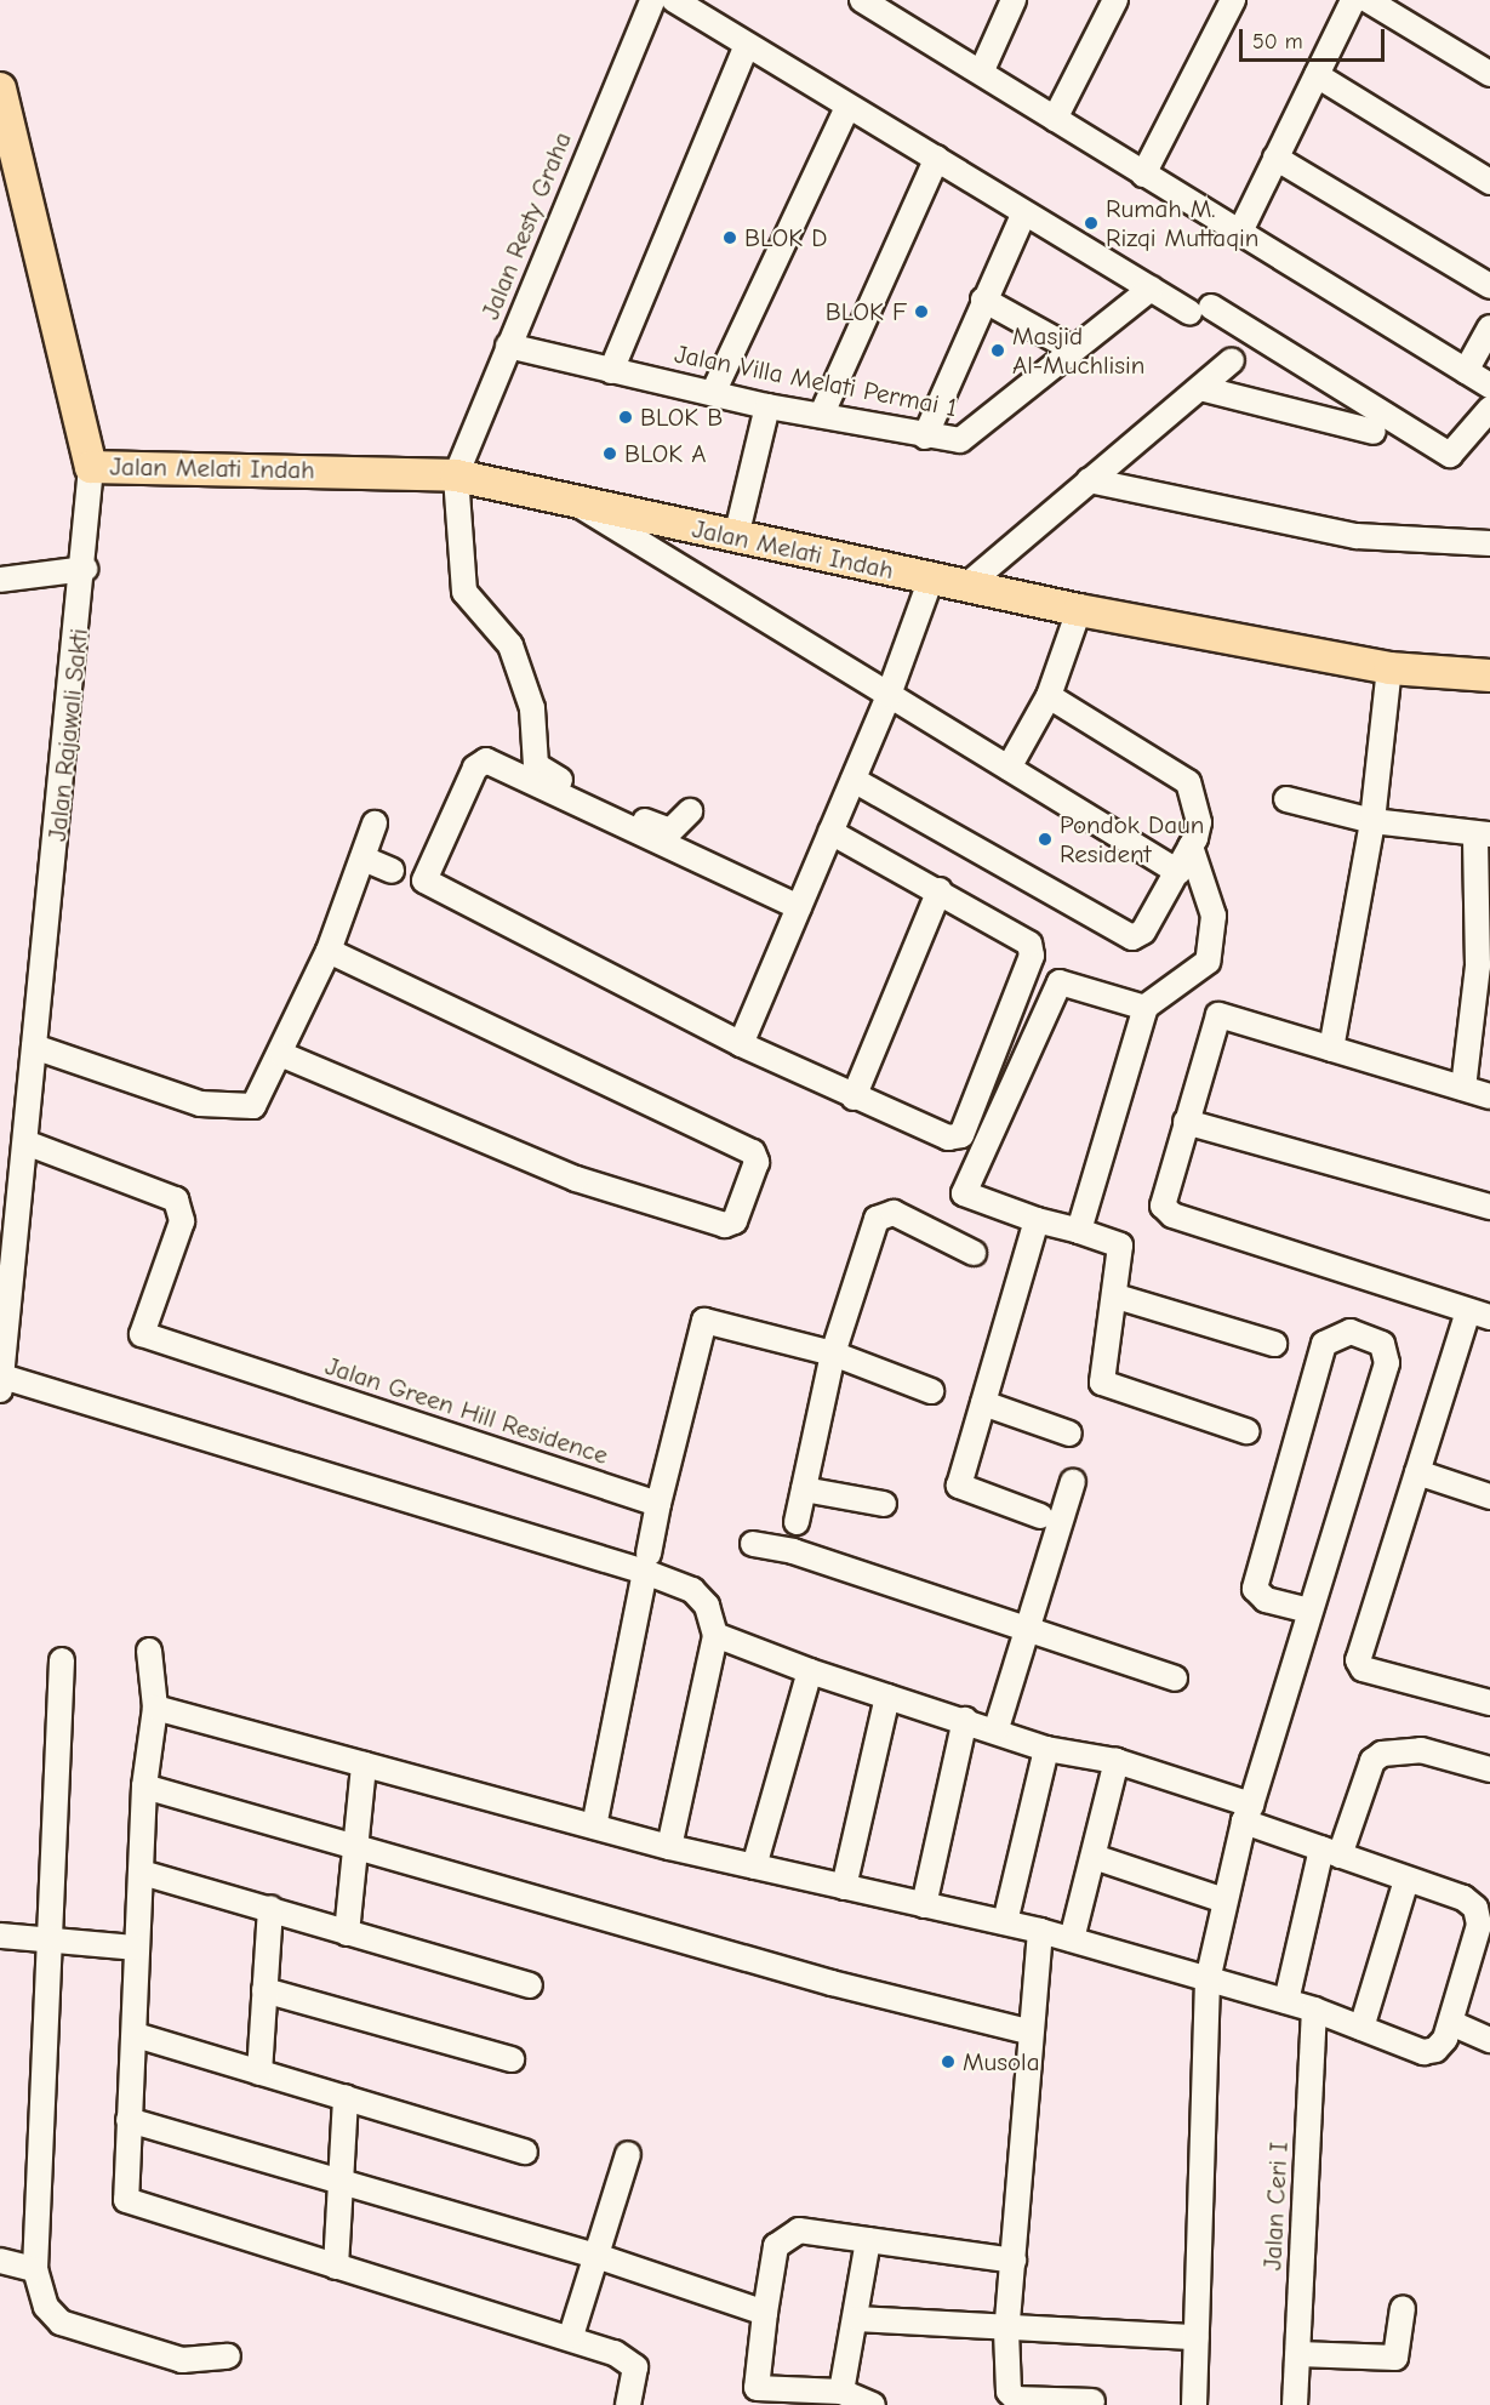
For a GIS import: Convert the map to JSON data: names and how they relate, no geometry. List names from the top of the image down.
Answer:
{
  "streets": {
    "main road": ["Jalan Melati Indah", "Jalan Rajawali Sakti"],
    "street": [
      "Jalan Resty Graha",
      "Jalan Villa Melati Permai 1",
      "Jalan Green Hill Residence",
      "Jalan Ceri I"
    ]
  },
  "crossings": [
    ["Jalan Resty Graha", "Jalan Villa Melati Permai 1"],
    ["Jalan Resty Graha", "Jalan Melati Indah"],
    ["Jalan Melati Indah", "Jalan Rajawali Sakti"],
    ["Jalan Rajawali Sakti", "Jalan Green Hill Residence"]
  ],
  "places": [
    "Rumah M. Rizqi Muttaqin",
    "BLOK D",
    "BLOK F",
    "Masjid Al-Muchlisin",
    "BLOK B",
    "BLOK A",
    "Pondok Daun Resident",
    "Musola"
  ],
  "scale_bar": "50 m"
}
